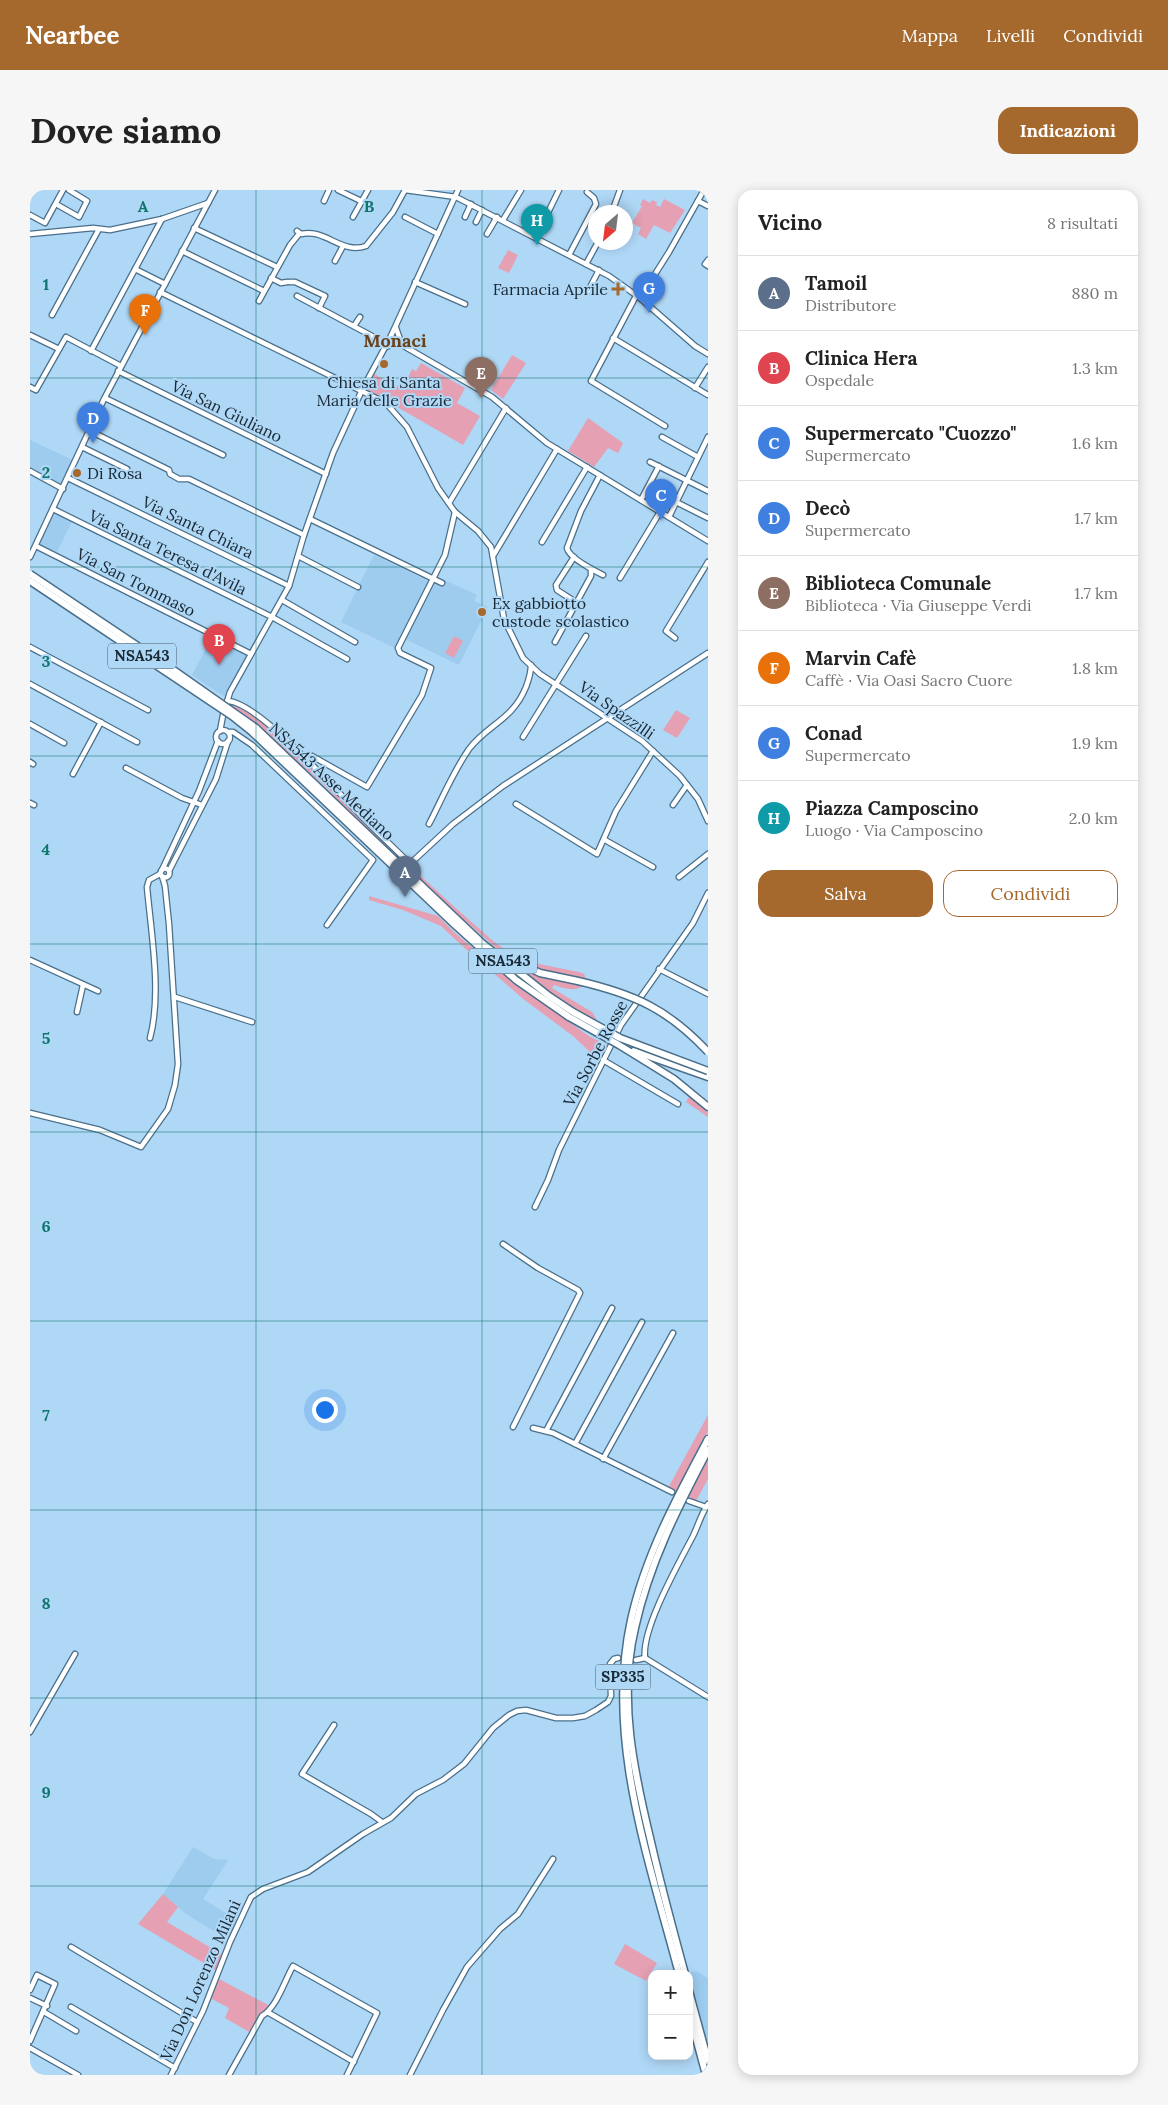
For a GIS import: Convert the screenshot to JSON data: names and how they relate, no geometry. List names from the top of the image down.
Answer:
{
  "streets": {
    "highway": ["NSA543", "NSA543 Asse Mediano", "SP335"],
    "street": [
      "Via San Giuliano",
      "Via Santa Chiara",
      "Via Santa Teresa d'Avila",
      "Via San Tommaso",
      "Via Spazzilli",
      "Via Sorbe Rosse",
      "Via Don Lorenzo Milani"
    ]
  },
  "crossings": [
    ["NSA543", "NSA543 Asse Mediano"]
  ],
  "districts": ["Monaci"],
  "places": {
    "health": ["Farmacia Aprile"],
    "other": ["Chiesa di Santa Maria delle Grazie", "Di Rosa", "Ex gabbiotto custode scolastico"]
  },
  "north": "bottom left",
  "page": {
    "header": "Nearbee",
    "nav": ["Mappa", "Livelli", "Condividi"],
    "buttons": [
      "Indicazioni",
      ["Salva", "Condividi"]
    ],
    "title": "Dove siamo",
    "heading": ["Vicino", "8 risultati"],
    "pins": [
      "H",
      "G",
      "F",
      "E",
      "D",
      "C",
      "B",
      "A"
    ],
    "list": [
      {
        "mark": "A",
        "name": "Tamoil",
        "note": "Distributore",
        "value": "880 m"
      },
      {
        "mark": "B",
        "name": "Clinica Hera",
        "note": "Ospedale",
        "value": "1.3 km"
      },
      {
        "mark": "C",
        "name": "Supermercato \"Cuozzo\"",
        "note": "Supermercato",
        "value": "1.6 km"
      },
      {
        "mark": "D",
        "name": "Decò",
        "note": "Supermercato",
        "value": "1.7 km"
      },
      {
        "mark": "E",
        "name": "Biblioteca Comunale",
        "note": "Biblioteca · Via Giuseppe Verdi",
        "value": "1.7 km"
      },
      {
        "mark": "F",
        "name": "Marvin Cafè",
        "note": "Caffè · Via Oasi Sacro Cuore",
        "value": "1.8 km"
      },
      {
        "mark": "G",
        "name": "Conad",
        "note": "Supermercato",
        "value": "1.9 km"
      },
      {
        "mark": "H",
        "name": "Piazza Camposcino",
        "note": "Luogo · Via Camposcino",
        "value": "2.0 km"
      }
    ],
    "map_buttons": ["+", "−"]
  },
  "grid": {
    "columns": ["A", "B"],
    "rows": [
      "1",
      "2",
      "3",
      "4",
      "5",
      "6",
      "7",
      "8",
      "9"
    ]
  }
}
